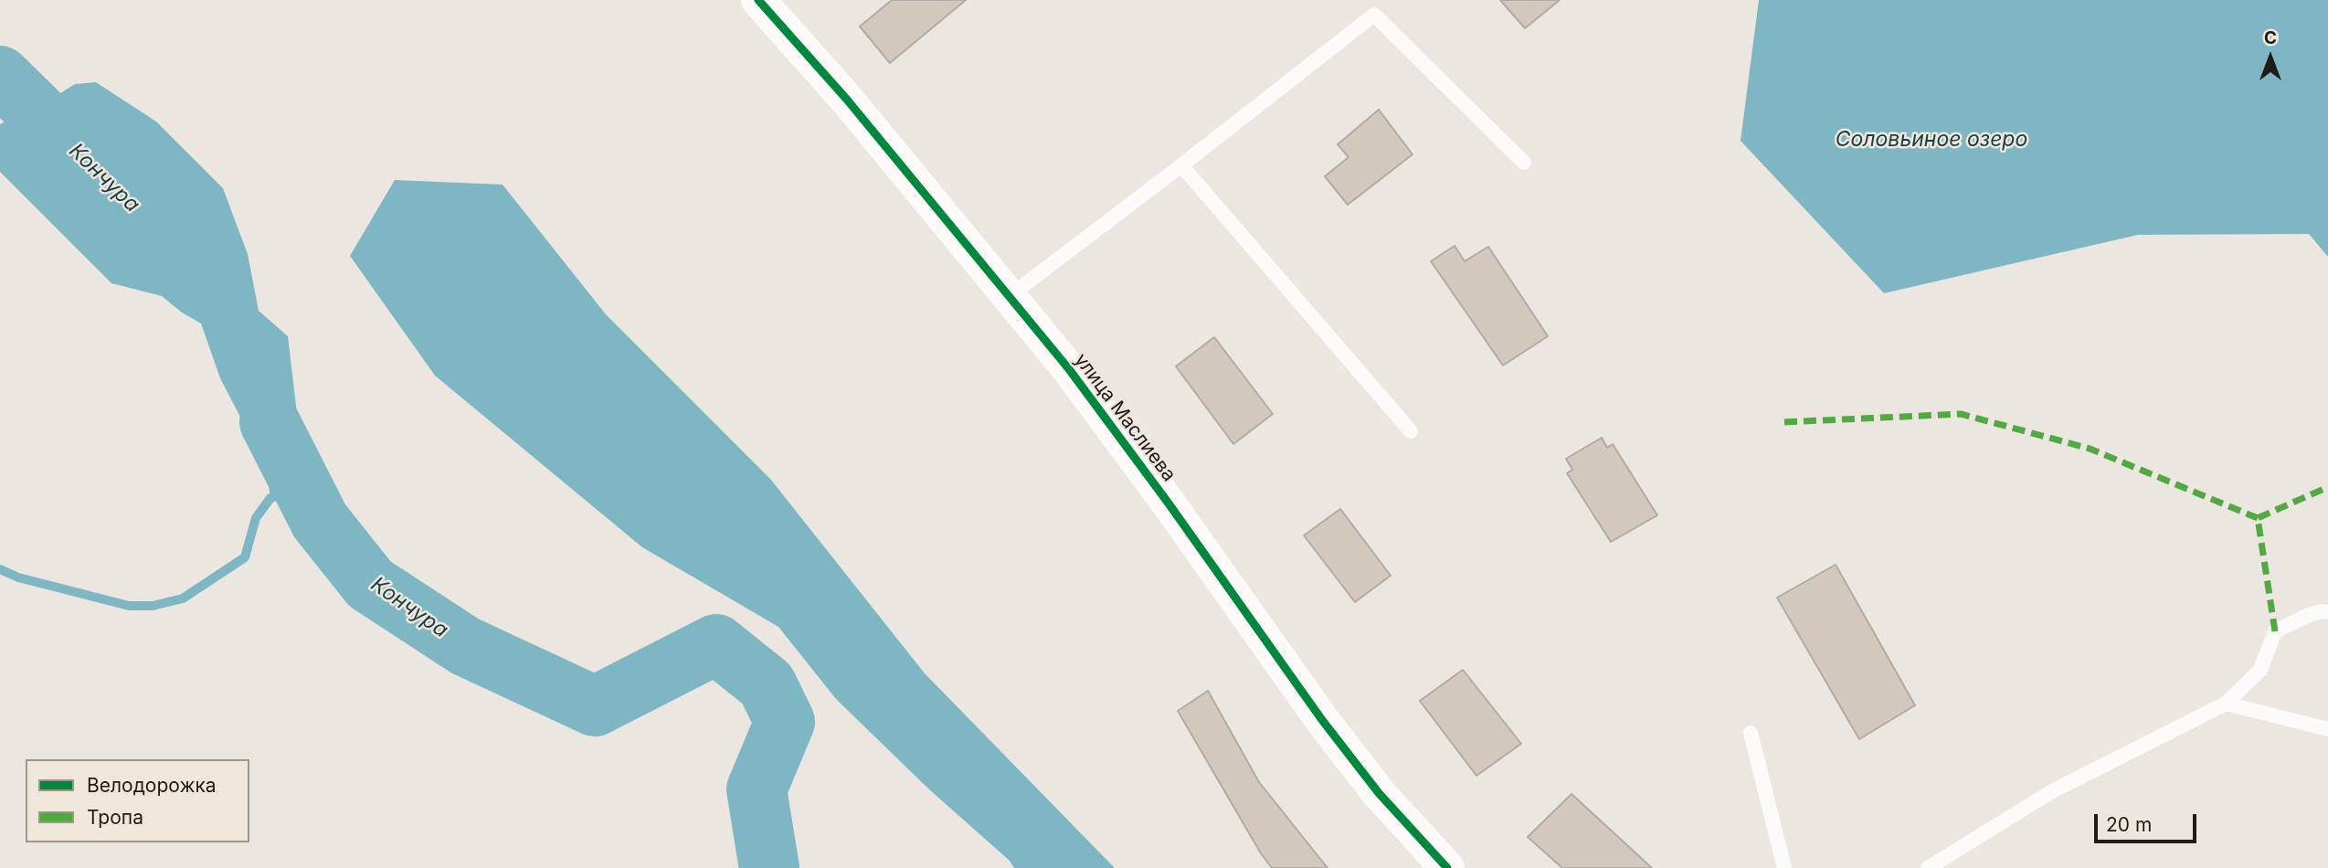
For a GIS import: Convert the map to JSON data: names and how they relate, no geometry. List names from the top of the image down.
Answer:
{
  "streets": {
    "street": ["улица Маслиева"]
  },
  "water": ["Соловьиное озеро", "Кончура"],
  "legend": ["Велодорожка", "Тропа"],
  "scale_bar": "20 m",
  "north": "top"
}
